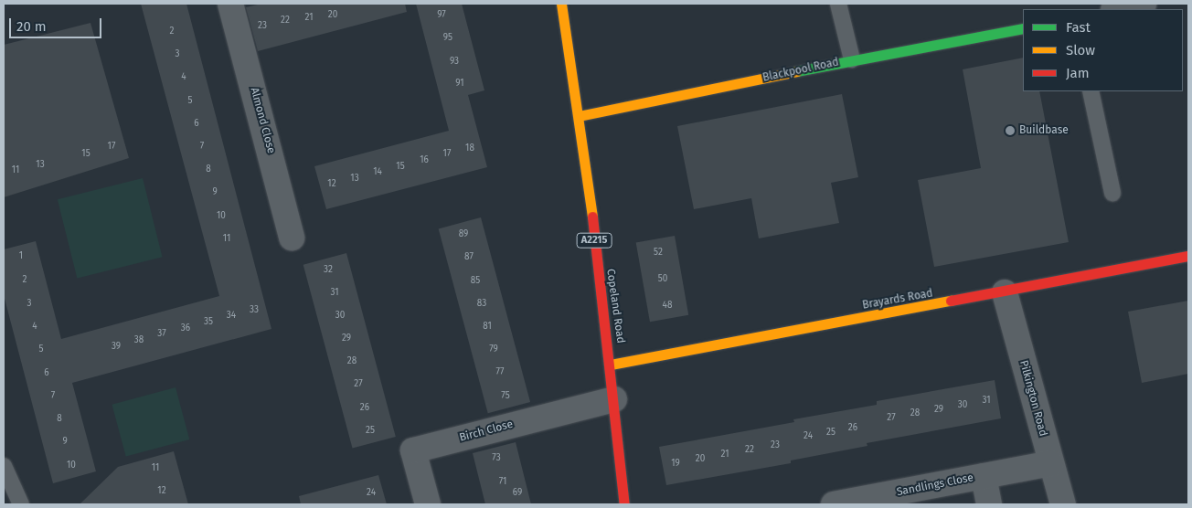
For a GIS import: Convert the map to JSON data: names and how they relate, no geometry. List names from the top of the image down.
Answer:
{
  "streets": {
    "street": [
      "Blackpool Road",
      "Almond Close",
      "A2215",
      "Brayards Road",
      "Copeland Road",
      "Pilkington Road",
      "Birch Close",
      "Sandlings Close"
    ]
  },
  "crossings": [
    ["Blackpool Road", "Copeland Road"],
    ["Brayards Road", "Copeland Road"],
    ["Brayards Road", "Pilkington Road"],
    ["Copeland Road", "Birch Close"],
    ["Pilkington Road", "Sandlings Close"]
  ],
  "places": ["Buildbase"],
  "house_numbers": [
    "20",
    "97",
    "21",
    "22",
    "23",
    "2",
    "95",
    "3",
    "93",
    "4",
    "91",
    "5",
    "6",
    "17",
    "7",
    "18",
    "15",
    "17",
    "16",
    "13",
    "15",
    "8",
    "11",
    "14",
    "13",
    "12",
    "9",
    "10",
    "89",
    "11",
    "52",
    "1",
    "87",
    "32",
    "50",
    "2",
    "85",
    "31",
    "3",
    "83",
    "48",
    "33",
    "34",
    "30",
    "35",
    "4",
    "81",
    "36",
    "37",
    "29",
    "38",
    "39",
    "5",
    "79",
    "28",
    "77",
    "6",
    "27",
    "7",
    "75",
    "31",
    "30",
    "26",
    "29",
    "28",
    "27",
    "8",
    "26",
    "25",
    "25",
    "24",
    "9",
    "23",
    "22",
    "21",
    "73",
    "20",
    "19",
    "10",
    "11",
    "71",
    "12",
    "24",
    "69"
  ],
  "legend": ["Fast", "Slow", "Jam"],
  "scale_bar": "20 m"
}
